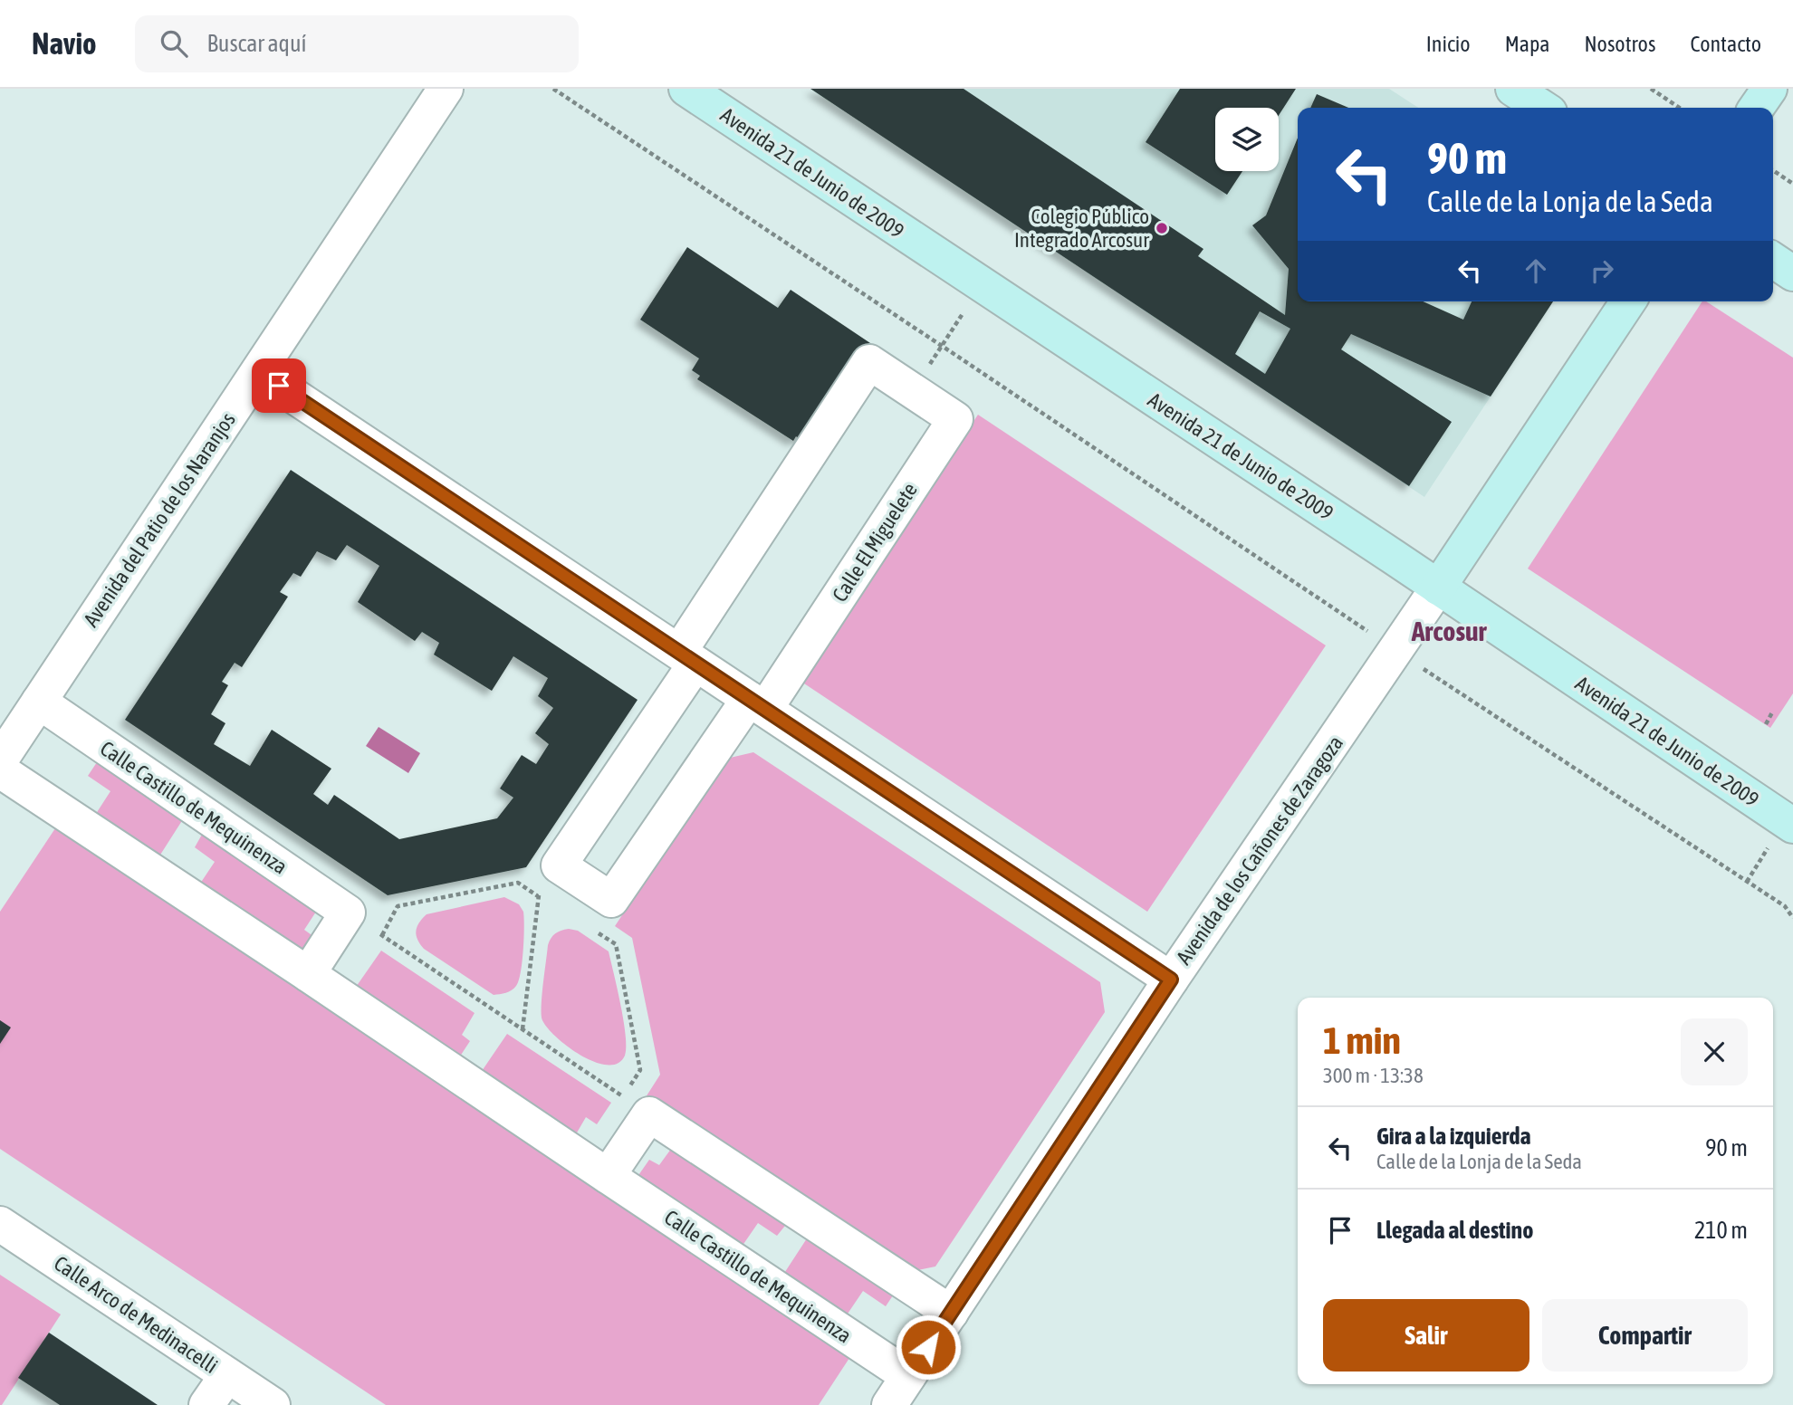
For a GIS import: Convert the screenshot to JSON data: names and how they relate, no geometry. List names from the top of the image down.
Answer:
{
  "streets": {
    "main road": ["Avenida 21 de Junio de 2009", "Avenida de los Cañones de Zaragoza"],
    "street": [
      "Avenida del Patio de los Naranjos",
      "Calle El Miguelete",
      "Calle Castillo de Mequinenza",
      "Calle Arco de Medinacelli"
    ]
  },
  "crossings": [
    ["Avenida 21 de Junio de 2009", "Avenida de los Cañones de Zaragoza"],
    ["Avenida del Patio de los Naranjos", "Calle Castillo de Mequinenza"],
    ["Calle Castillo de Mequinenza", "Avenida de los Cañones de Zaragoza"]
  ],
  "districts": ["Arcosur"],
  "places": ["Colegio Público Integrado Arcosur"],
  "page": {
    "header": "Navio",
    "search": "Buscar aquí",
    "nav": [
      "Inicio",
      "Mapa",
      "Nosotros",
      "Contacto"
    ],
    "turn": ["90 m", "Calle de la Lonja de la Seda"],
    "heading": ["1 min", "300 m · 13:38"],
    "list": [
      {
        "name": "Gira a la izquierda",
        "note": "Calle de la Lonja de la Seda",
        "value": "90 m"
      },
      {
        "name": "Llegada al destino",
        "value": "210 m"
      }
    ],
    "buttons": ["Salir", "Compartir"]
  }
}
